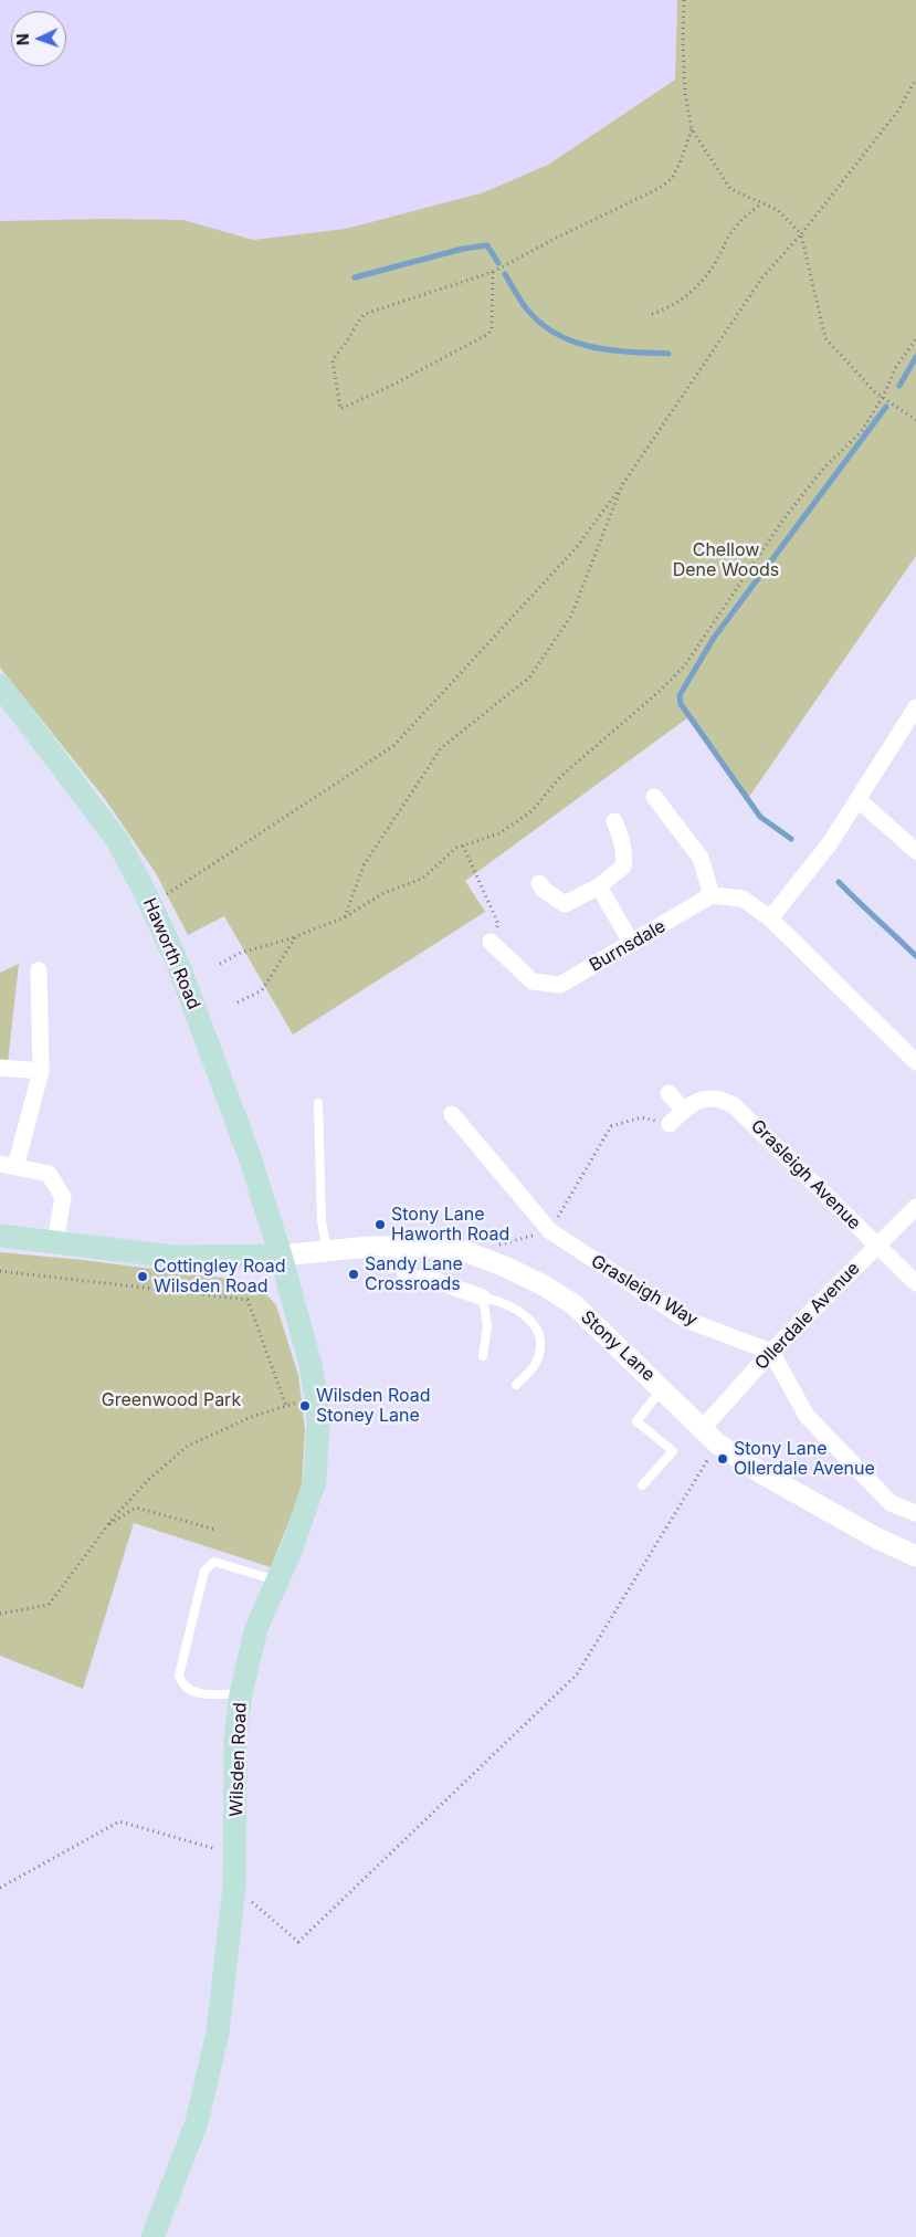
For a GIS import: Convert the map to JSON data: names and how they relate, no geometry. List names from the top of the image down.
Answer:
{
  "streets": {
    "main road": ["Haworth Road", "Wilsden Road"],
    "street": [
      "Burnsdale",
      "Grasleigh Avenue",
      "Grasleigh Way",
      "Ollerdale Avenue",
      "Stony Lane"
    ]
  },
  "crossings": [
    ["Haworth Road", "Stony Lane"],
    ["Haworth Road", "Wilsden Road"],
    ["Grasleigh Avenue", "Ollerdale Avenue"],
    ["Grasleigh Way", "Ollerdale Avenue"],
    ["Ollerdale Avenue", "Stony Lane"],
    ["Stony Lane", "Wilsden Road"]
  ],
  "parks": ["Chellow Dene Woods", "Greenwood Park"],
  "places": [
    "Stony Lane Haworth Road",
    "Sandy Lane Crossroads",
    "Cottingley Road Wilsden Road",
    "Wilsden Road Stoney Lane",
    "Stony Lane Ollerdale Avenue"
  ],
  "north": "left"
}
